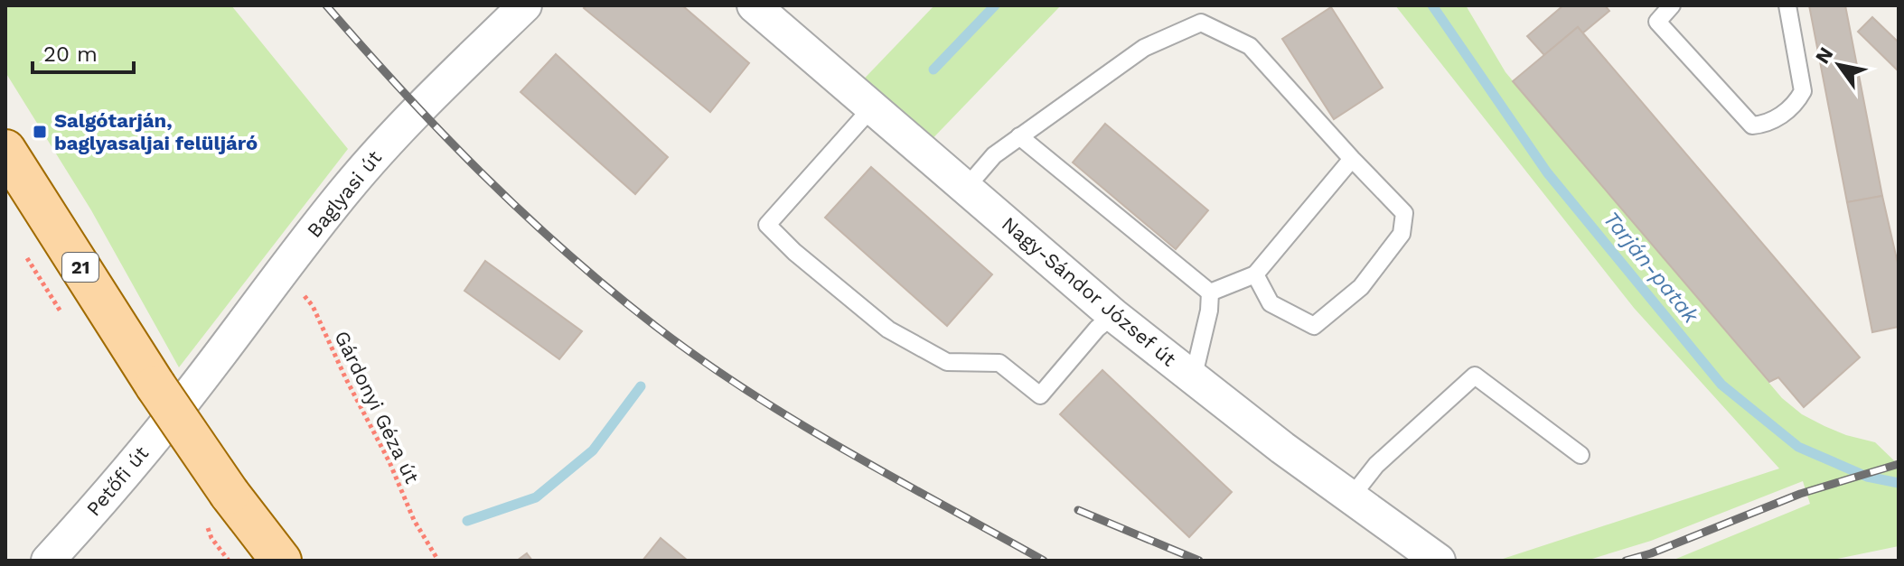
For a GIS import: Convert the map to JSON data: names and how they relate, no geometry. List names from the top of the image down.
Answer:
{
  "streets": {
    "main road": ["21"],
    "street": ["Baglyasi út", "Nagy-Sándor József út", "Petőfi út"],
    "path": ["Gárdonyi Géza út"]
  },
  "crossings": [
    ["Baglyasi út", "21"],
    ["Baglyasi út", "Gárdonyi Géza út"],
    ["Baglyasi út", "Petőfi út"],
    ["21", "Petőfi út"]
  ],
  "water": ["Tarján-patak"],
  "places": {
    "transit": ["Salgótarján, baglyasaljai felüljáró"]
  },
  "scale_bar": "20 m",
  "north": "top left"
}
